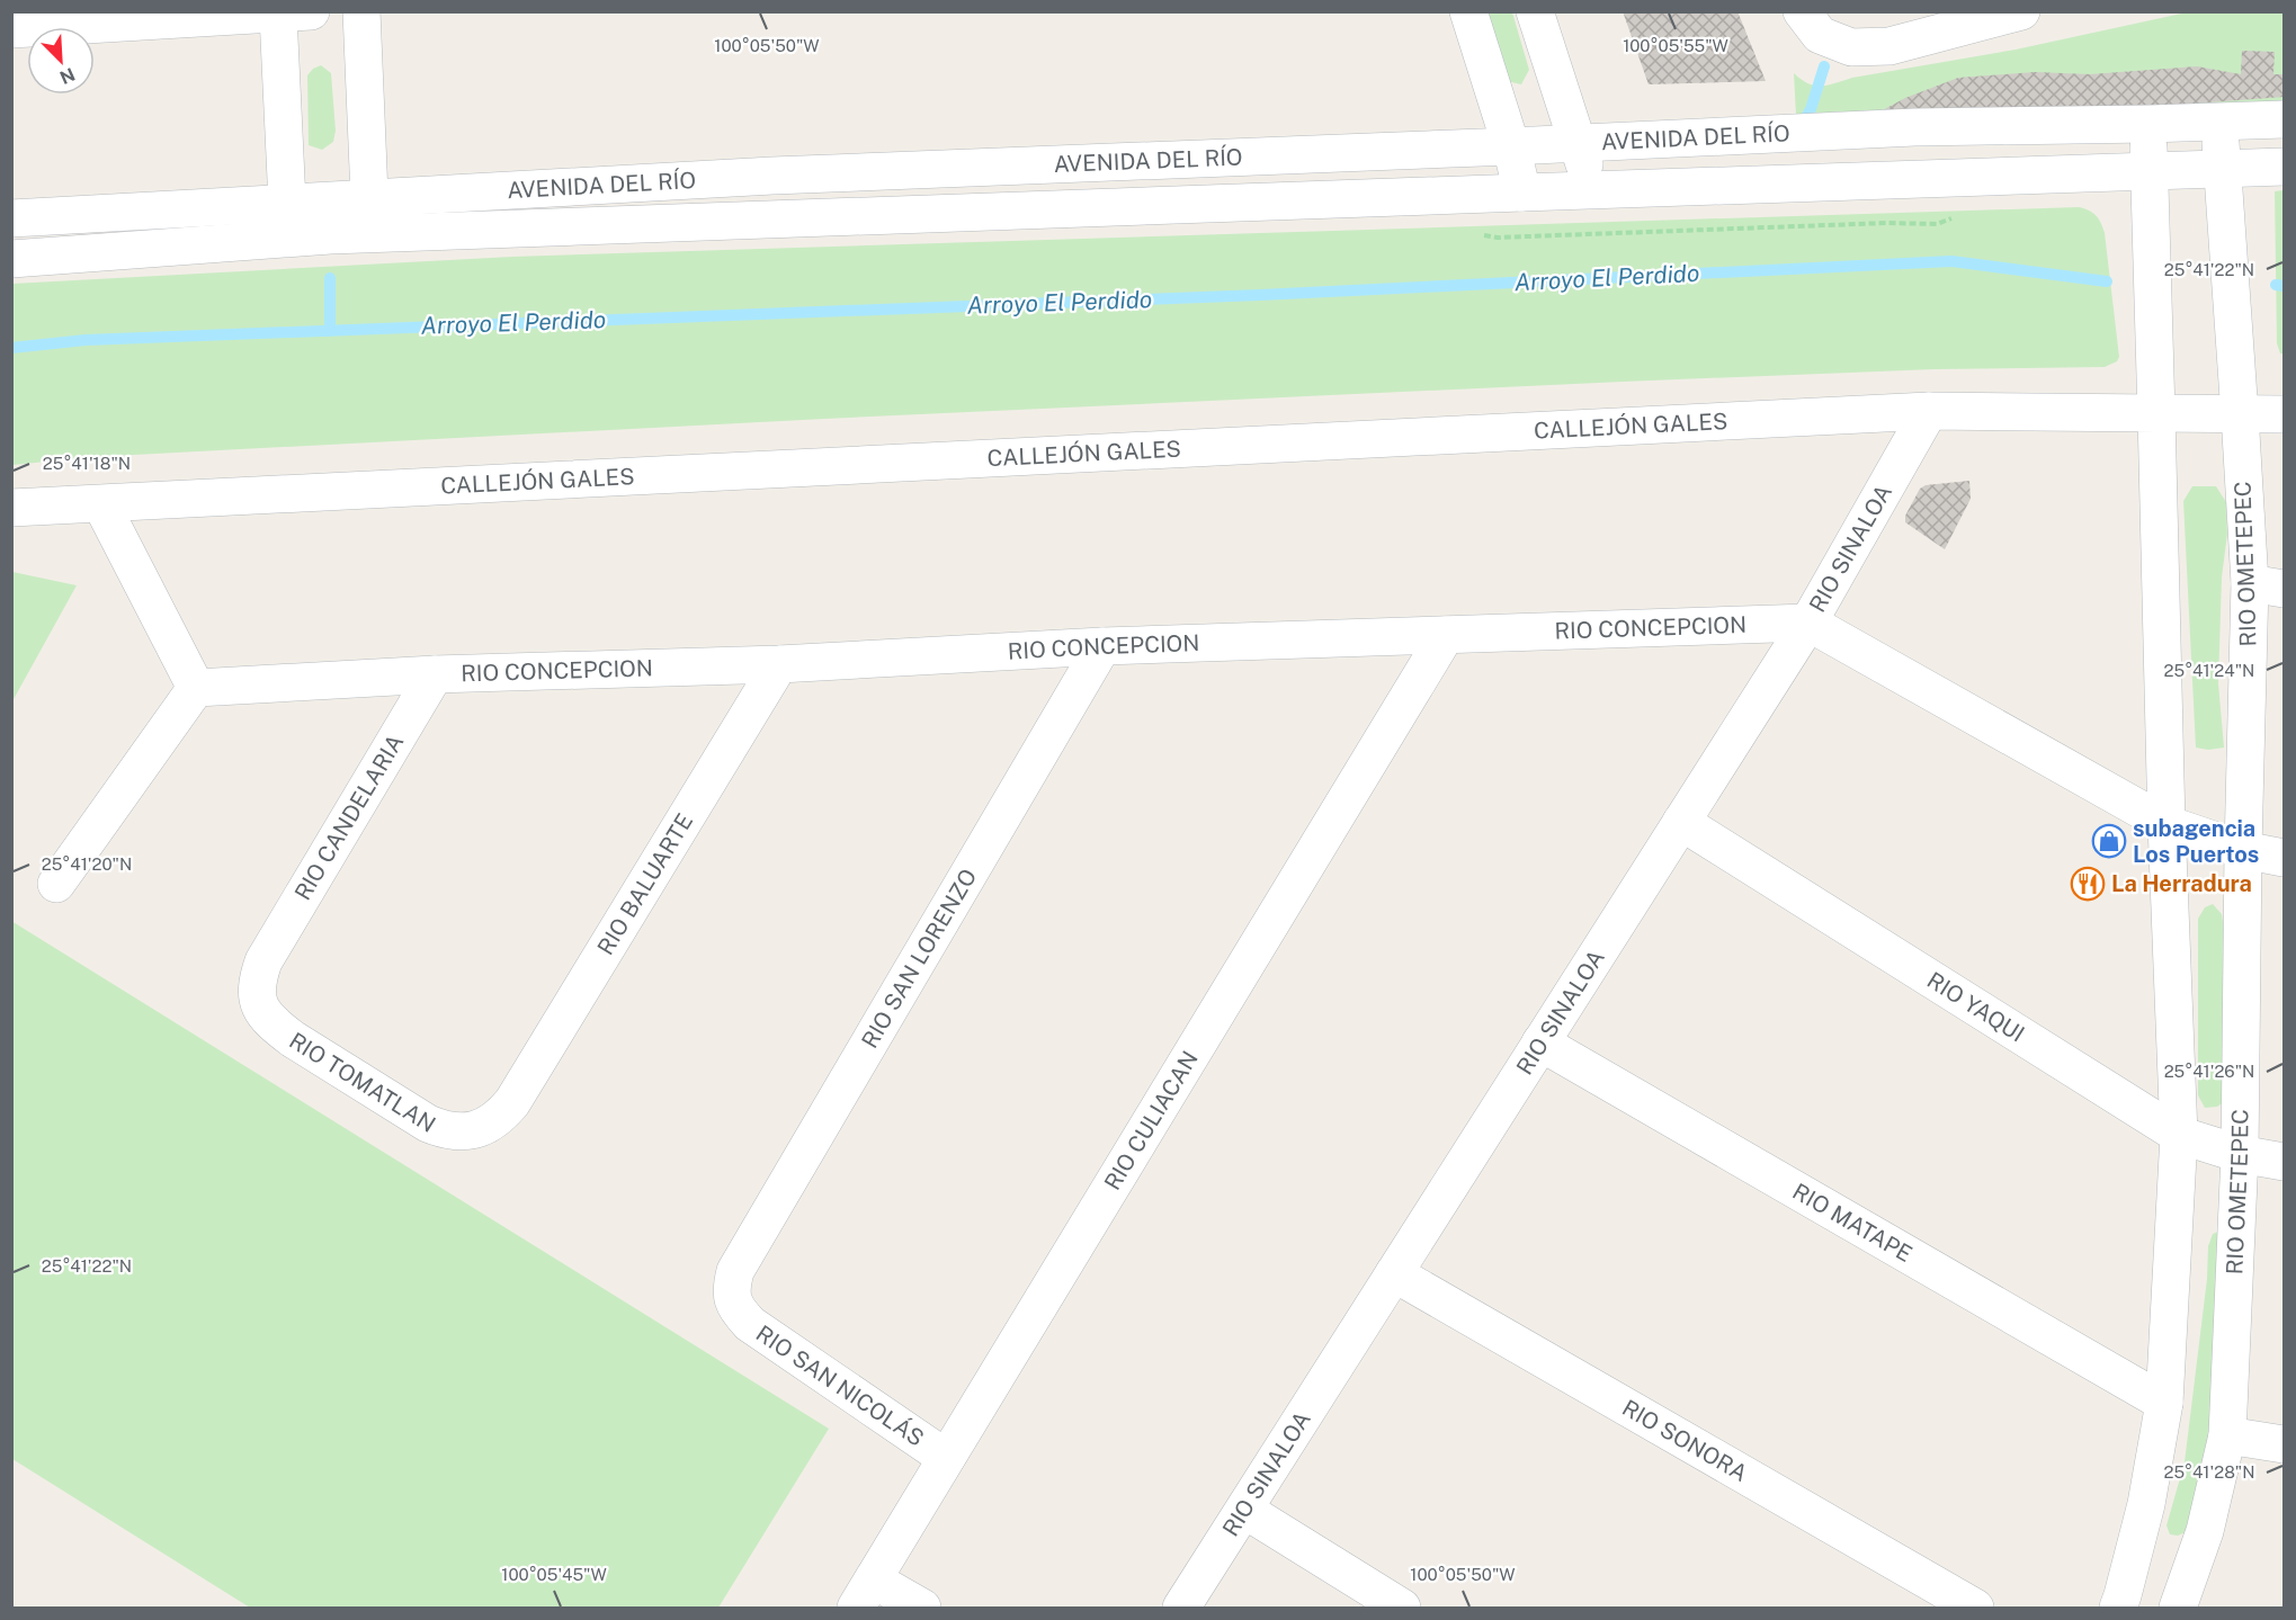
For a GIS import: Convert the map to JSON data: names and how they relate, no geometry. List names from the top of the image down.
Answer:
{
  "streets": {
    "street": [
      "AVENIDA DEL RÍO",
      "CALLEJÓN GALES",
      "RIO SINALOA",
      "RIO OMETEPEC",
      "RIO CONCEPCION",
      "RIO CANDELARIA",
      "RIO BALUARTE",
      "RIO SAN LORENZO",
      "RIO YAQUI",
      "RIO TOMATLAN",
      "RIO CULIACAN",
      "RIO MATAPE",
      "RIO SAN NICOLÁS",
      "RIO SONORA"
    ]
  },
  "crossings": [
    ["AVENIDA DEL RÍO", "RIO OMETEPEC"],
    ["CALLEJÓN GALES", "RIO SINALOA"],
    ["CALLEJÓN GALES", "RIO OMETEPEC"],
    ["RIO SINALOA", "RIO CONCEPCION"],
    ["RIO SINALOA", "RIO YAQUI"],
    ["RIO SINALOA", "RIO MATAPE"],
    ["RIO SINALOA", "RIO SONORA"],
    ["RIO OMETEPEC", "RIO YAQUI"],
    ["RIO CONCEPCION", "RIO CANDELARIA"],
    ["RIO CONCEPCION", "RIO BALUARTE"],
    ["RIO CONCEPCION", "RIO SAN LORENZO"],
    ["RIO CONCEPCION", "RIO CULIACAN"],
    ["RIO CANDELARIA", "RIO TOMATLAN"],
    ["RIO BALUARTE", "RIO TOMATLAN"],
    ["RIO SAN LORENZO", "RIO SAN NICOLÁS"],
    ["RIO CULIACAN", "RIO SAN NICOLÁS"]
  ],
  "water": ["Arroyo El Perdido"],
  "places": {
    "shop": ["subagencia Los Puertos"],
    "restaurant": ["La Herradura"]
  },
  "north": "bottom right",
  "coordinates": [
    "100°05'50\"W",
    "100°05'55\"W",
    "25°41'22\"N",
    "25°41'18\"N",
    "25°41'24\"N",
    "25°41'20\"N",
    "25°41'26\"N",
    "25°41'28\"N",
    "100°05'45\"W"
  ]
}
